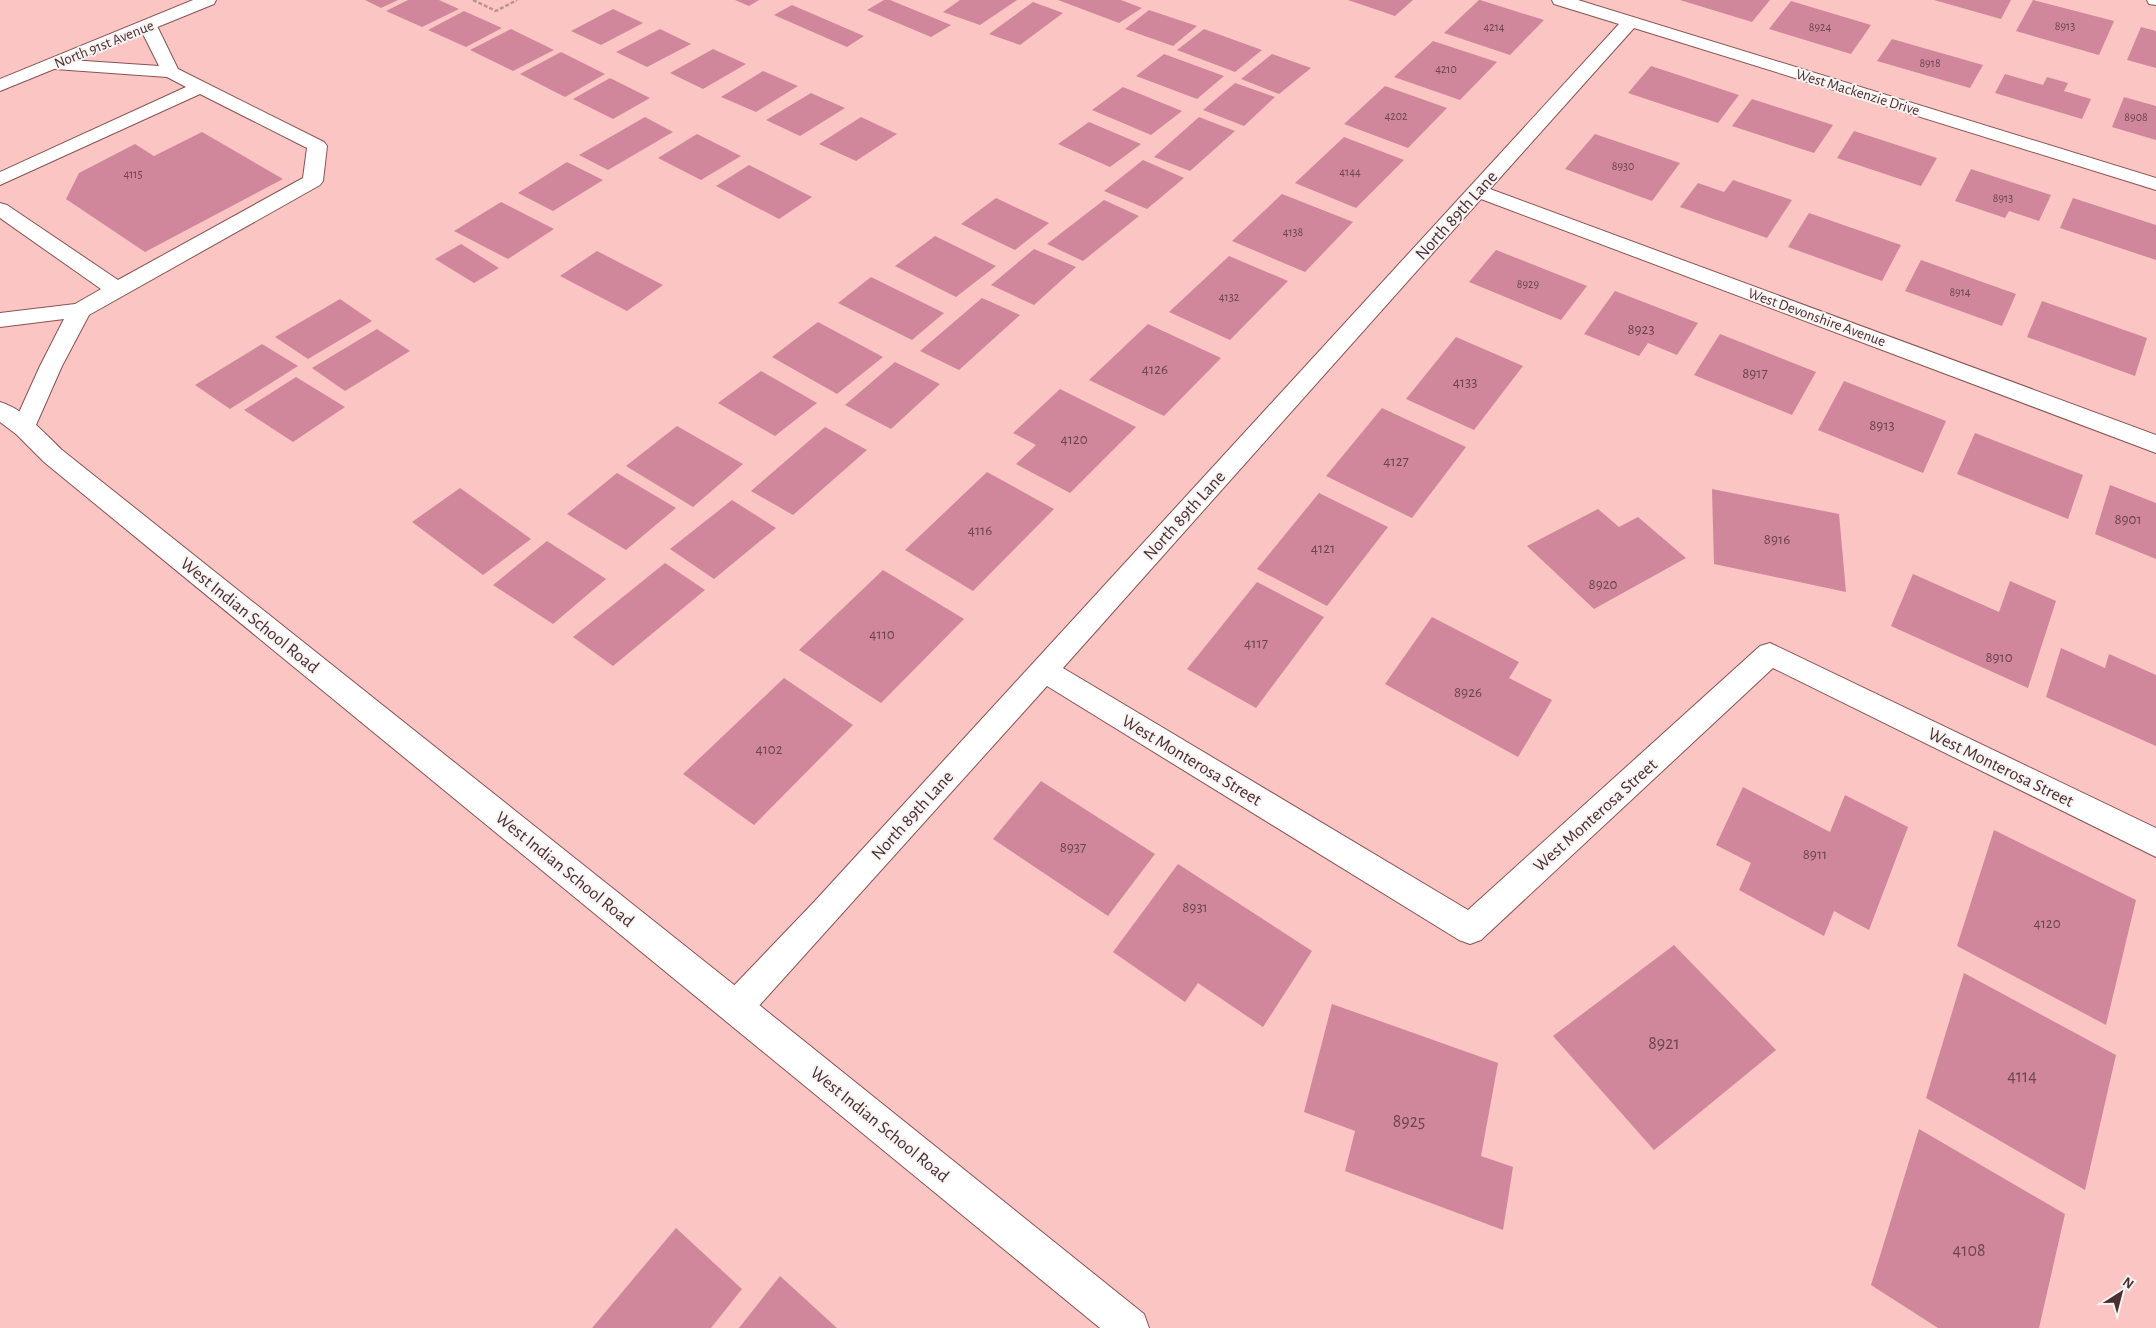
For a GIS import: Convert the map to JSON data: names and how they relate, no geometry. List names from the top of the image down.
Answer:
{
  "streets": {
    "street": [
      "North 91st Avenue",
      "West Mackenzie Drive",
      "North 89th Lane",
      "West Devonshire Avenue",
      "West Indian School Road",
      "West Monterosa Street"
    ]
  },
  "crossings": [
    ["West Mackenzie Drive", "North 89th Lane"],
    ["North 89th Lane", "West Devonshire Avenue"],
    ["North 89th Lane", "West Indian School Road"],
    ["North 89th Lane", "West Monterosa Street"]
  ],
  "house_numbers": [
    "8913",
    "4214",
    "8924",
    "8918",
    "4210",
    "4202",
    "8908",
    "8930",
    "4144",
    "4115",
    "8913",
    "4138",
    "8929",
    "8914",
    "4132",
    "8923",
    "4126",
    "8917",
    "4133",
    "8913",
    "4120",
    "4127",
    "8901",
    "4116",
    "8916",
    "4121",
    "8920",
    "4110",
    "4117",
    "8910",
    "8926",
    "4102",
    "8937",
    "8911",
    "8931",
    "4120",
    "8921",
    "4114",
    "8925",
    "4108"
  ],
  "north": "top right"
}
